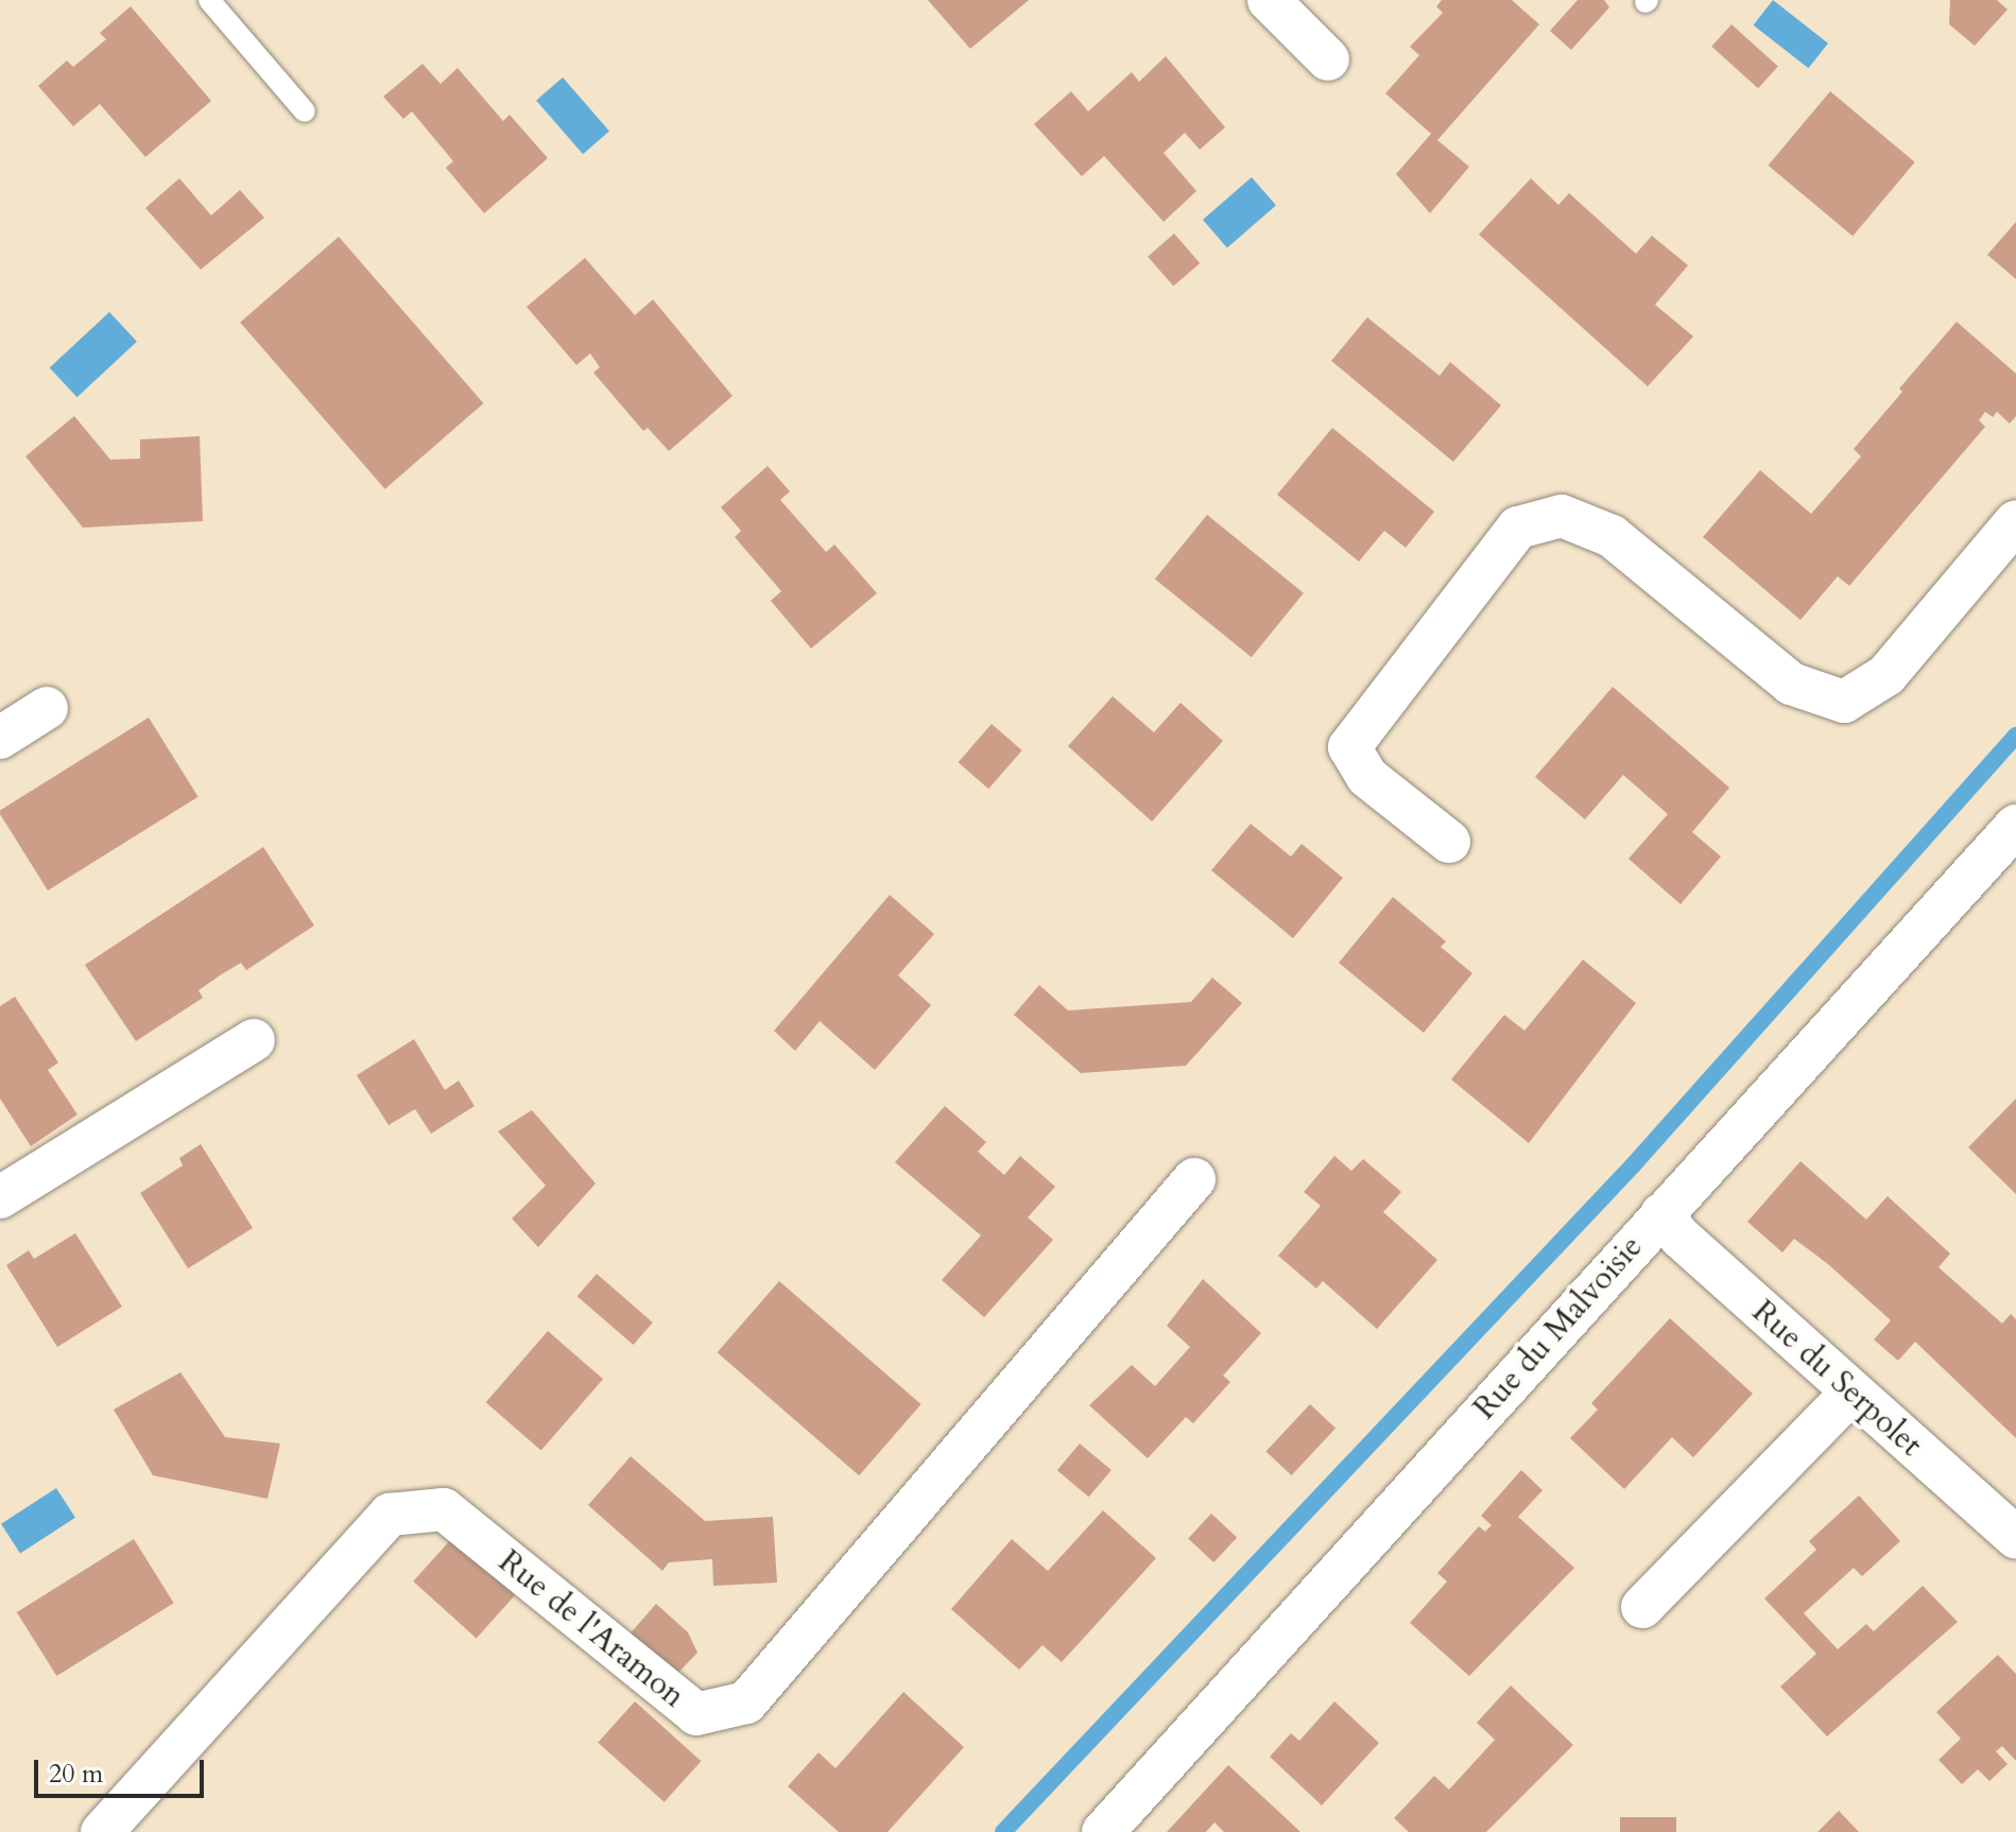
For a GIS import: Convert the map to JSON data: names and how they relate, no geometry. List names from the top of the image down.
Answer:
{
  "streets": {
    "street": ["Rue du Malvoisie", "Rue du Serpolet", "Rue de l'Aramon"]
  },
  "crossings": [
    ["Rue du Malvoisie", "Rue du Serpolet"]
  ],
  "scale_bar": "20 m"
}
